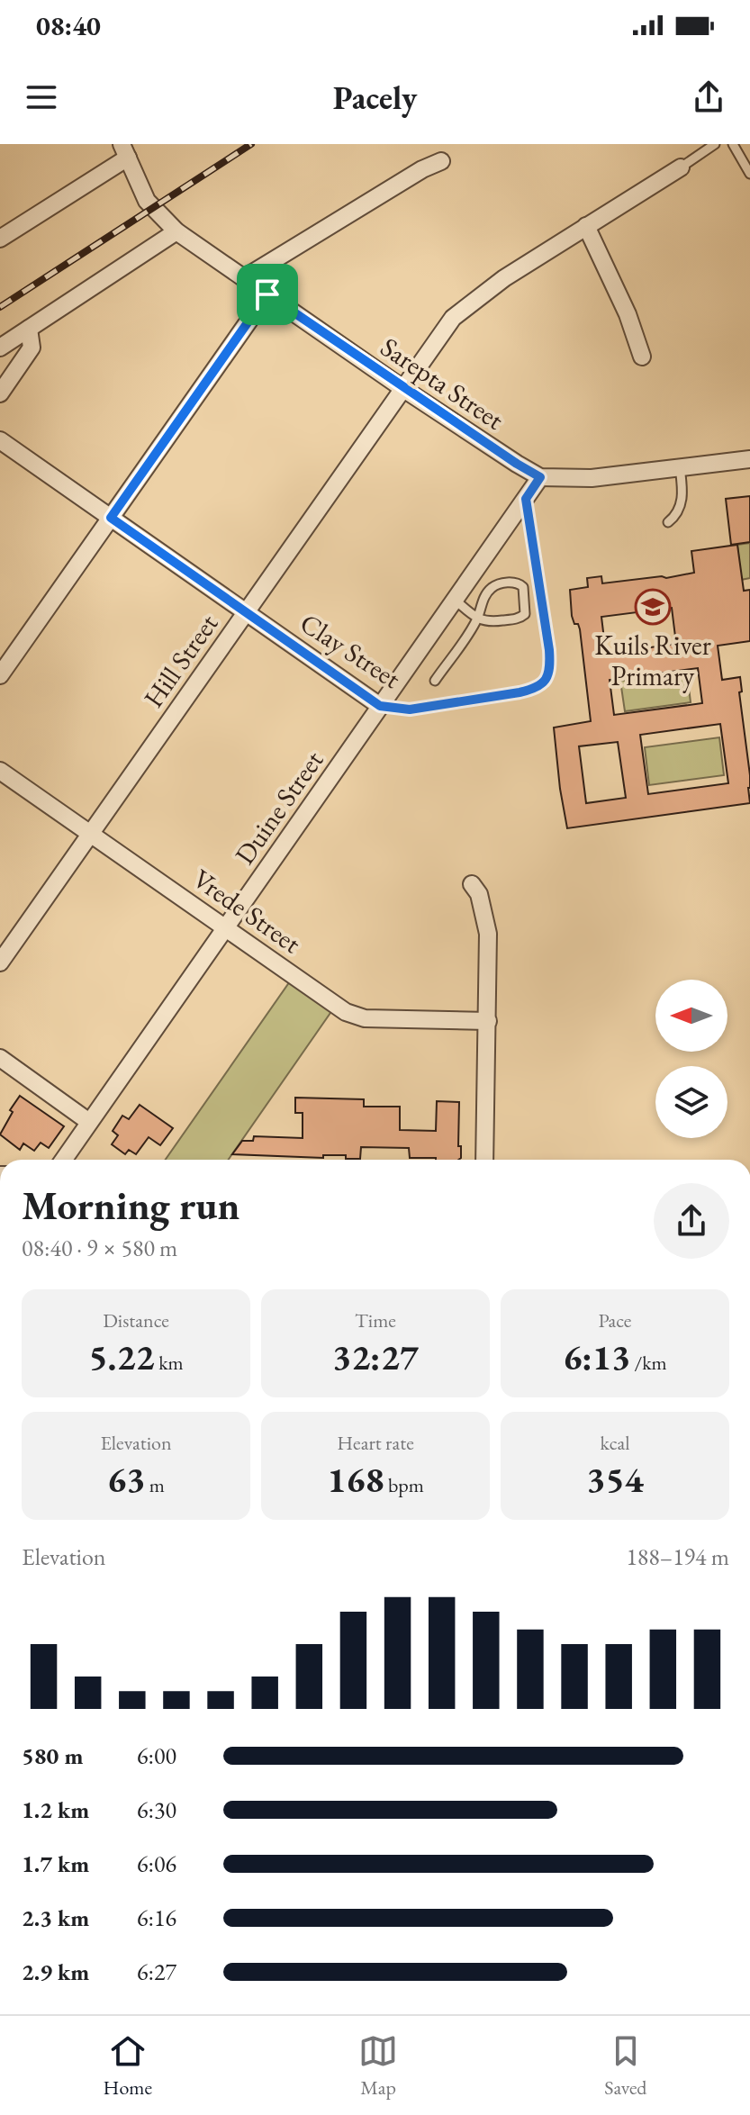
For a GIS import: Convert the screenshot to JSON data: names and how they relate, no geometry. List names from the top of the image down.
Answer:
{
  "streets": {
    "street": [
      "Sarepta Street",
      "Clay Street",
      "Hill Street",
      "Duine Street",
      "Vrede Street"
    ]
  },
  "crossings": [
    ["Sarepta Street", "Hill Street"],
    ["Sarepta Street", "Duine Street"],
    ["Clay Street", "Hill Street"],
    ["Clay Street", "Duine Street"],
    ["Hill Street", "Vrede Street"],
    ["Duine Street", "Vrede Street"]
  ],
  "places": {
    "school or university": ["Kuils River Primary"]
  },
  "north": "left",
  "page": {
    "status": "08:40",
    "header": "Pacely",
    "heading": ["Morning run", "08:40 · 9 × 580 m"],
    "stats": [
      ["Distance", "5.22 km"],
      ["Time", "32:27"],
      ["Pace", "6:13 /km"],
      ["Elevation", "63 m"],
      ["Heart rate", "168 bpm"],
      ["kcal", "354"]
    ],
    "chart": ["Elevation", "188–194 m"],
    "list": [
      {
        "name": "580 m",
        "note": "6:00"
      },
      {
        "name": "1.2 km",
        "note": "6:30"
      },
      {
        "name": "1.7 km",
        "note": "6:06"
      },
      {
        "name": "2.3 km",
        "note": "6:16"
      },
      {
        "name": "2.9 km",
        "note": "6:27"
      }
    ],
    "tabs": ["Home", "Map", "Saved"]
  }
}
